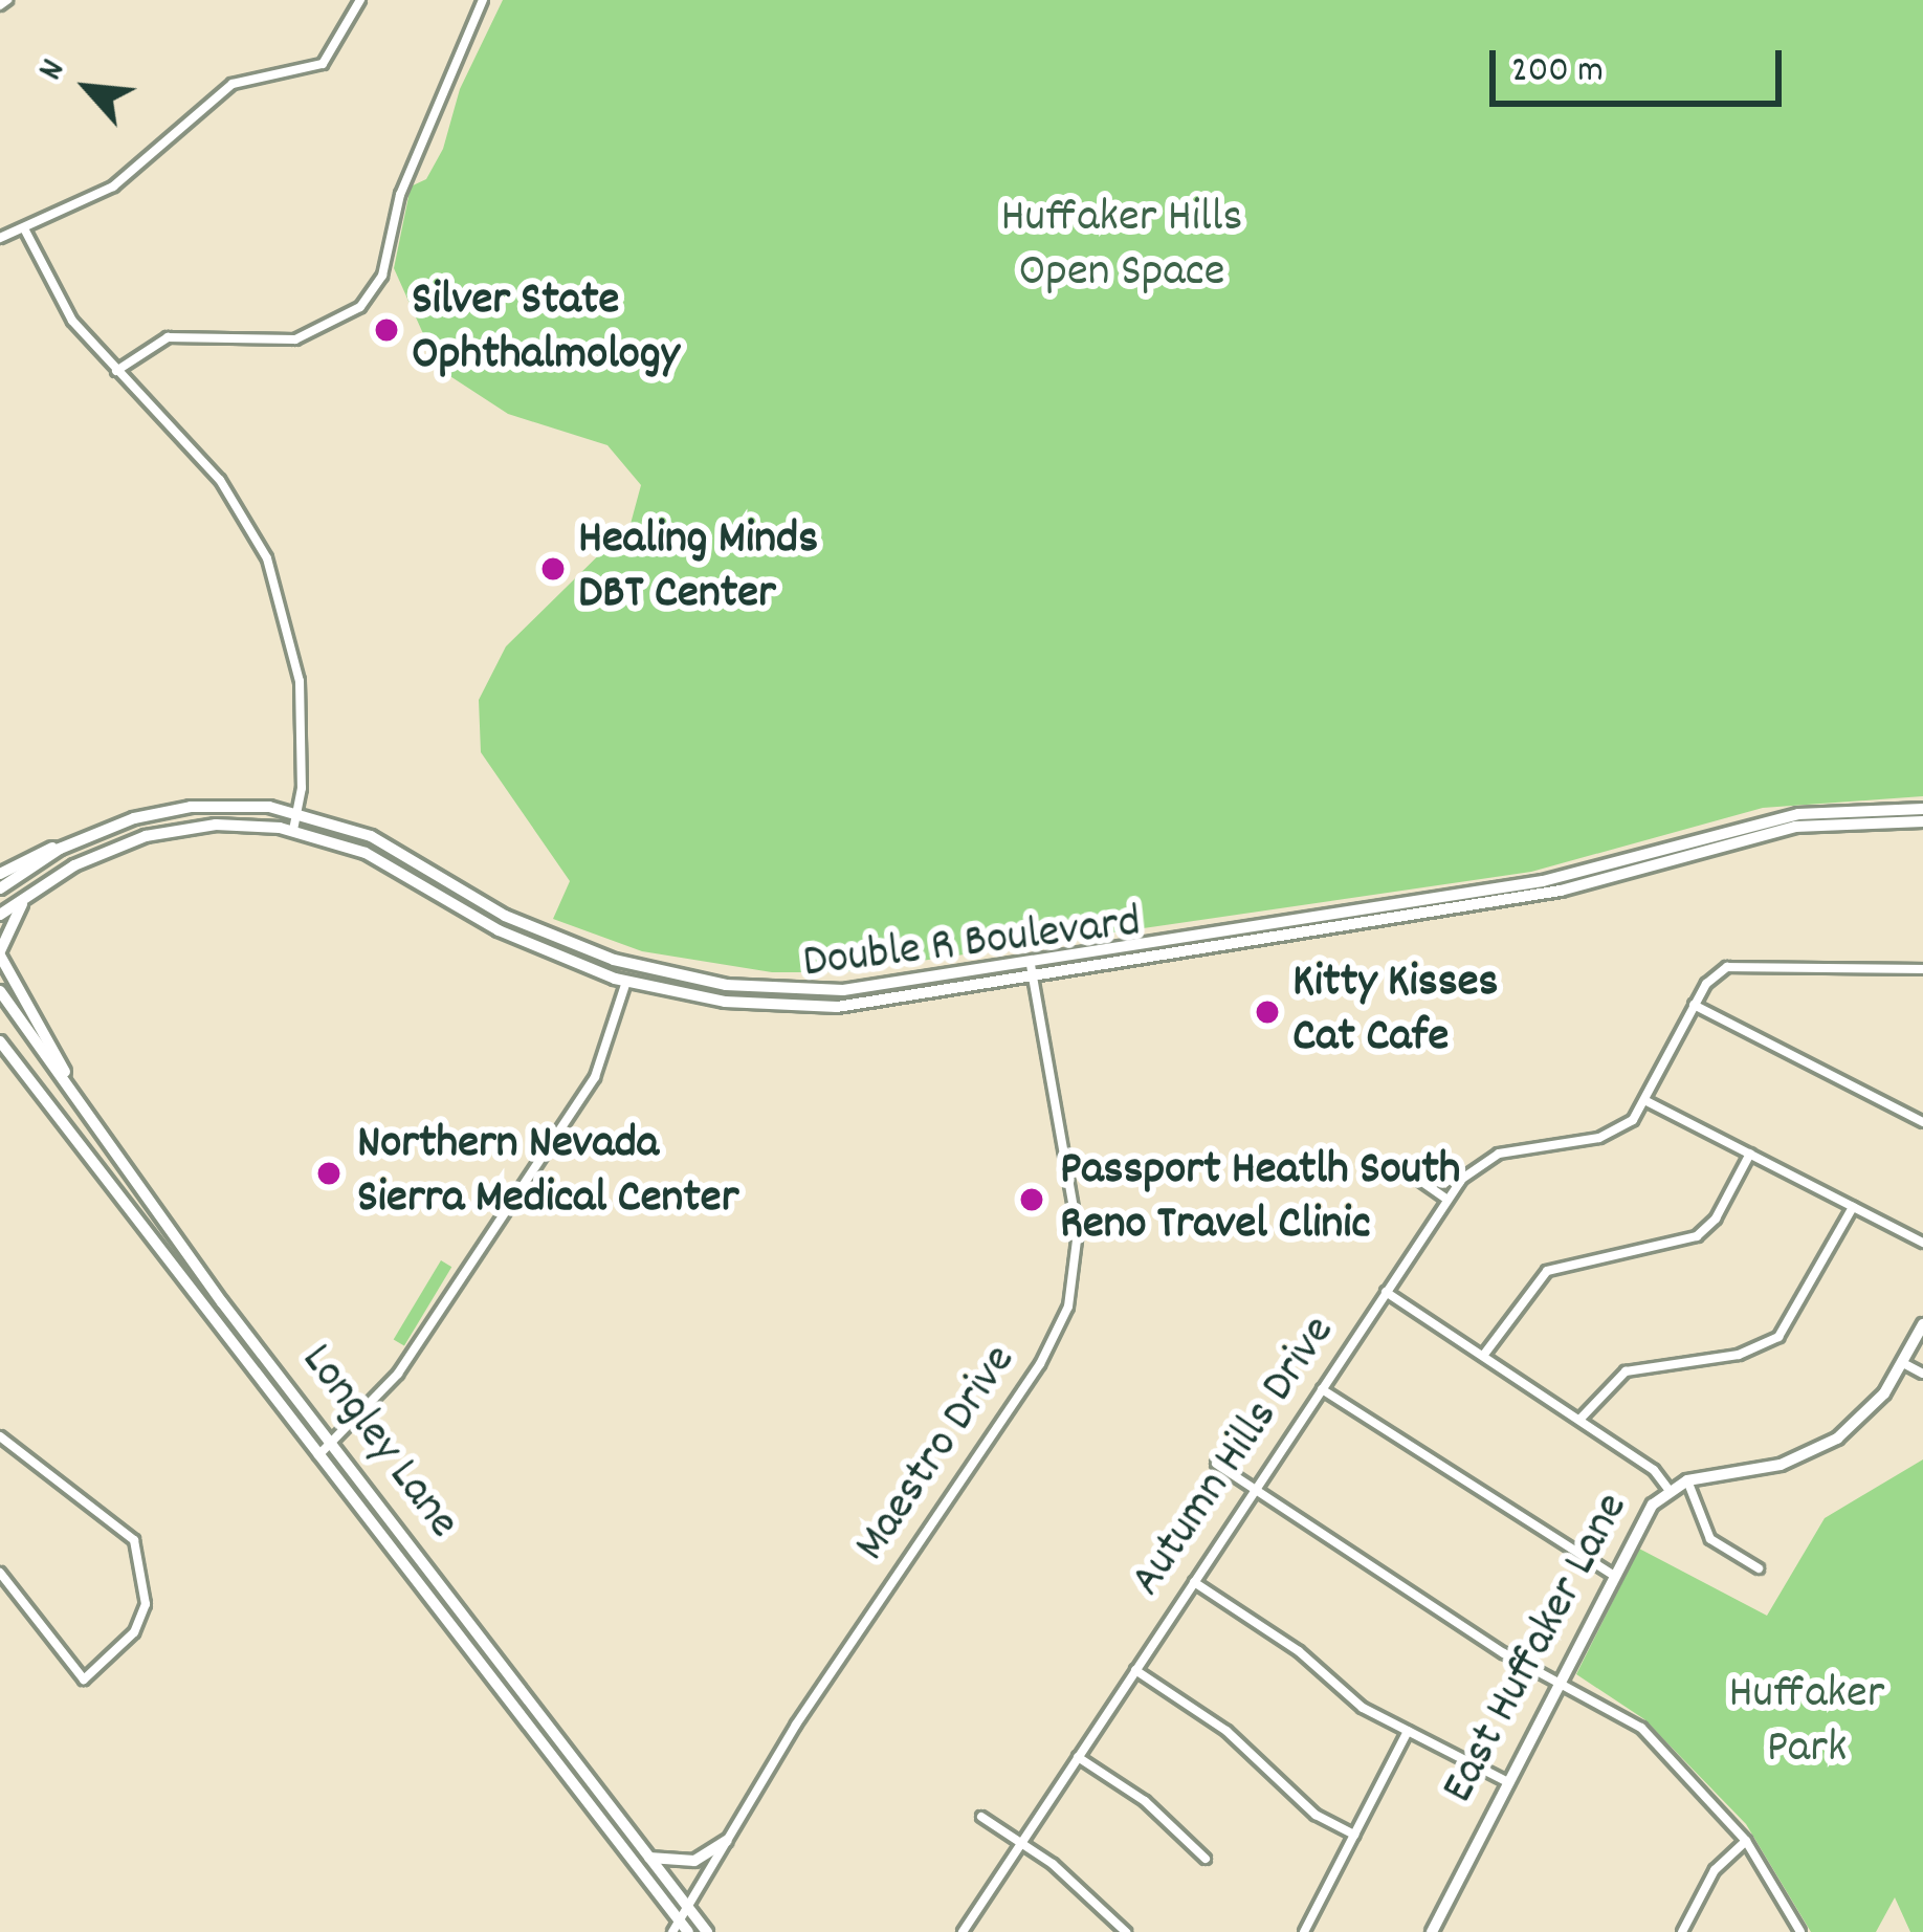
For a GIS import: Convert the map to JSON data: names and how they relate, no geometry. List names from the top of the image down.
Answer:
{
  "streets": {
    "main road": ["Double R Boulevard", "Longley Lane", "East Huffaker Lane"],
    "street": ["Maestro Drive", "Autumn Hills Drive"]
  },
  "crossings": [
    ["Double R Boulevard", "Maestro Drive"],
    ["Longley Lane", "Maestro Drive"]
  ],
  "parks": ["Huffaker Hills Open Space", "Huffaker Park"],
  "places": [
    "Silver State Ophthalmology",
    "Healing Minds DBT Center",
    "Kitty Kisses Cat Cafe",
    "Northern Nevada Sierra Medical Center",
    "Passport Heatlh South Reno Travel Clinic"
  ],
  "scale_bar": "200 m",
  "north": "top left"
}
